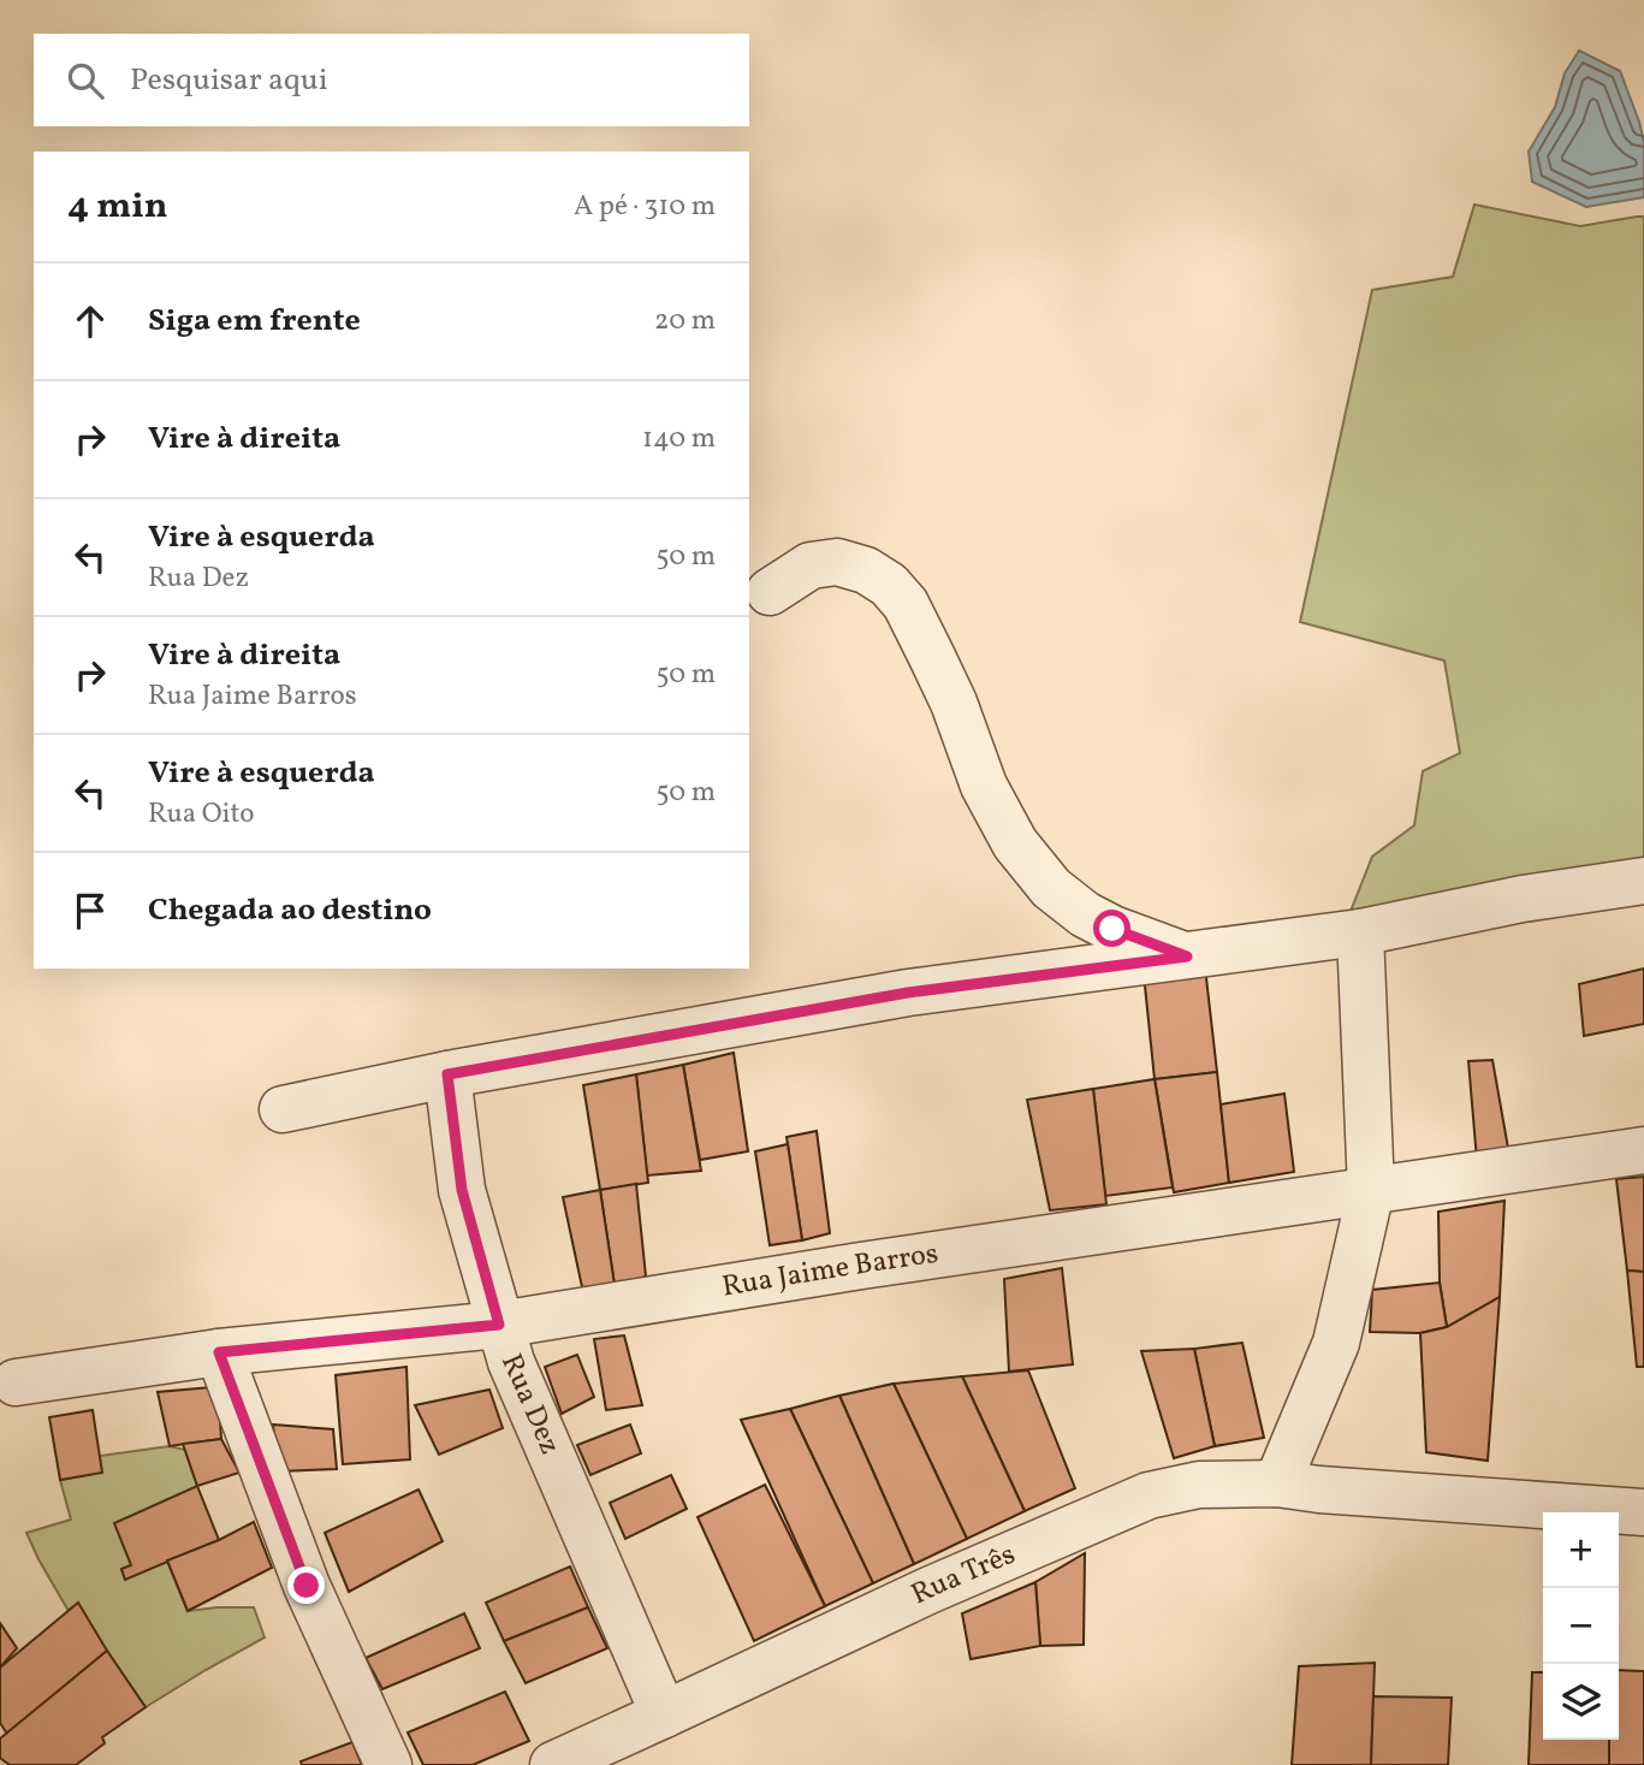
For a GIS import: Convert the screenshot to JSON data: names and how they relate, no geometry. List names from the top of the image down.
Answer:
{
  "streets": {
    "street": ["Rua Jaime Barros", "Rua Dez", "Rua Três"]
  },
  "crossings": [
    ["Rua Jaime Barros", "Rua Dez"],
    ["Rua Dez", "Rua Três"]
  ],
  "page": {
    "search": "Pesquisar aqui",
    "heading": ["4 min", "A pé · 310 m"],
    "list": [
      ["Siga em frente", "20 m"],
      ["Vire à direita", "140 m"],
      ["Vire à esquerda", "Rua Dez", "50 m"],
      ["Vire à direita", "Rua Jaime Barros", "50 m"],
      ["Vire à esquerda", "Rua Oito", "50 m"],
      "Chegada ao destino"
    ],
    "map_buttons": ["+", "−"]
  }
}
